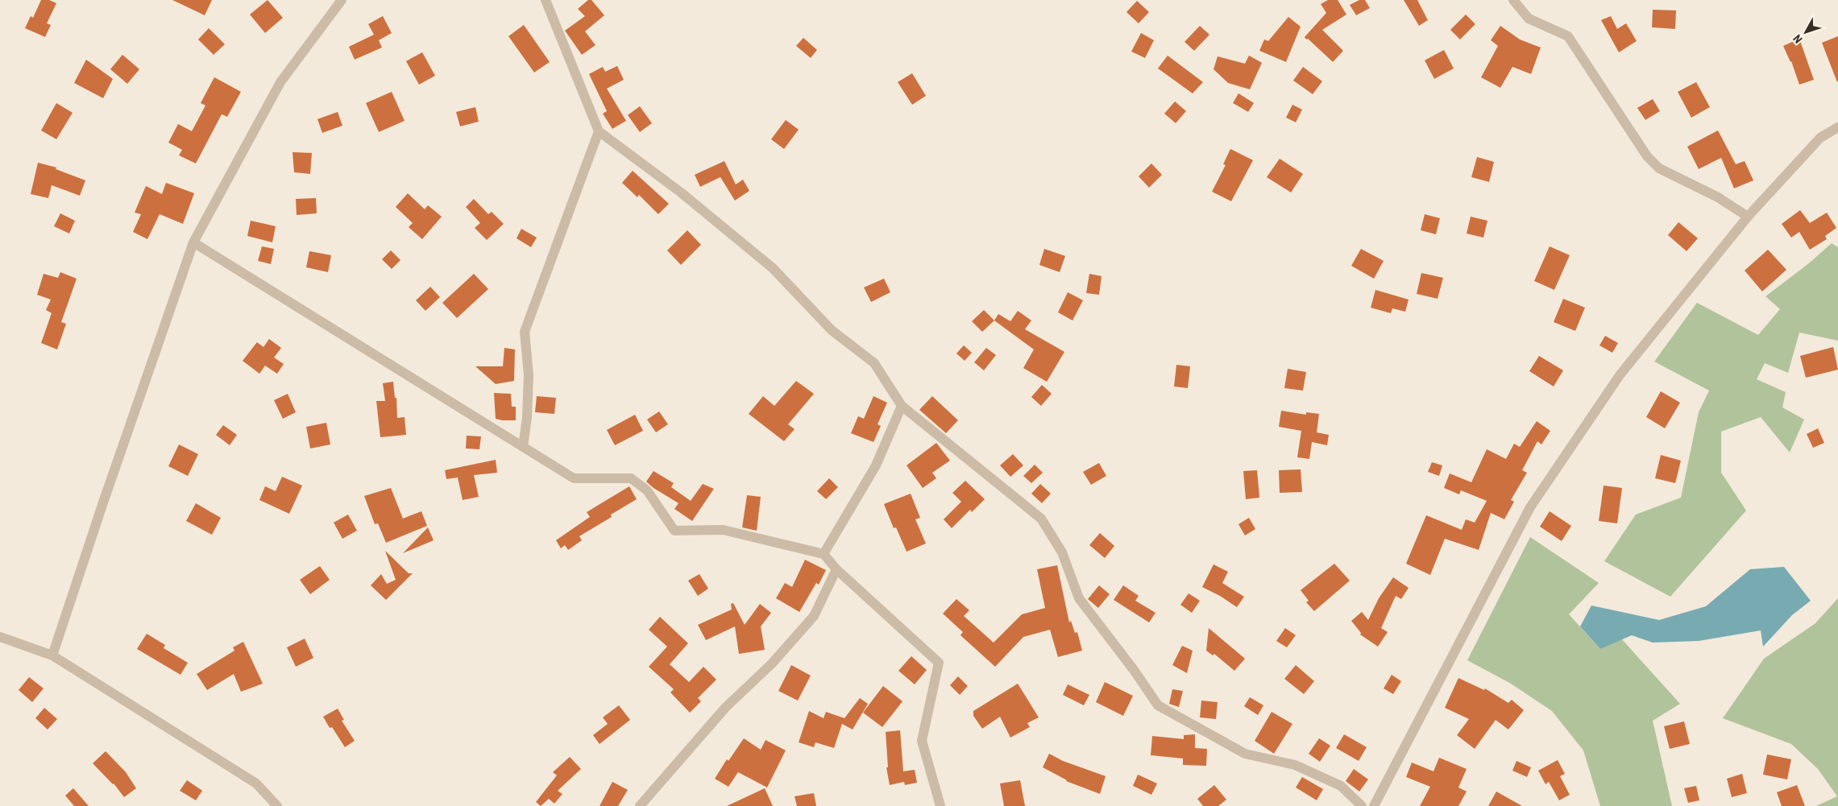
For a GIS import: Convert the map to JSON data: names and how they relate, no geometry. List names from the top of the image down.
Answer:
{
  "north": "bottom left"
}
